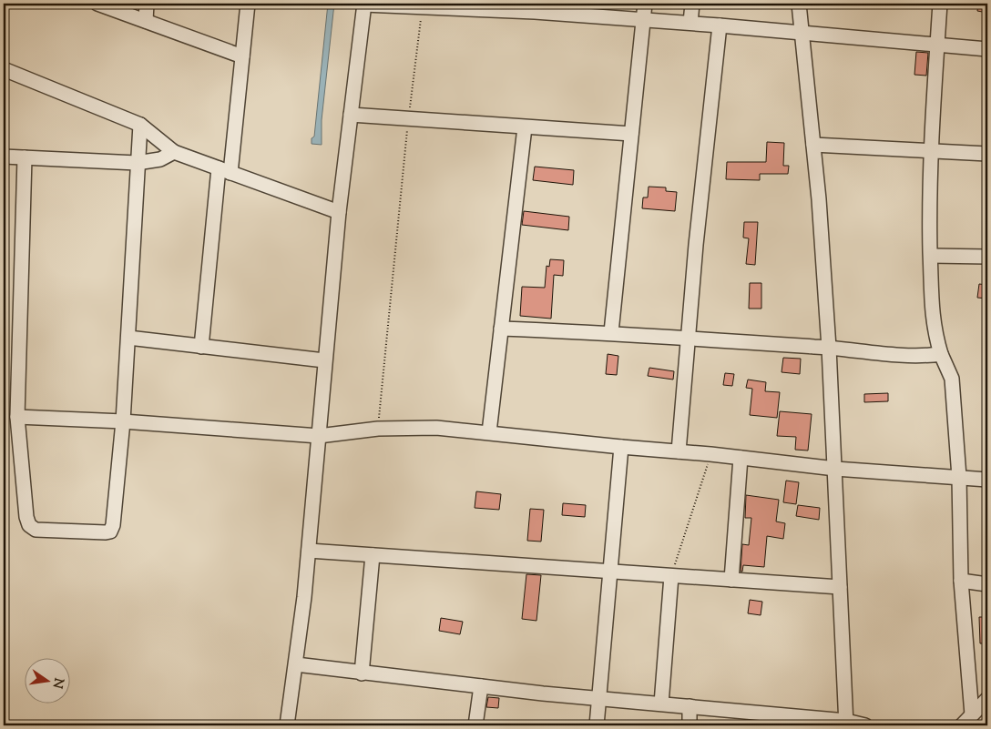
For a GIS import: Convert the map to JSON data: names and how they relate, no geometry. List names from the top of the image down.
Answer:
{
  "north": "right"
}
